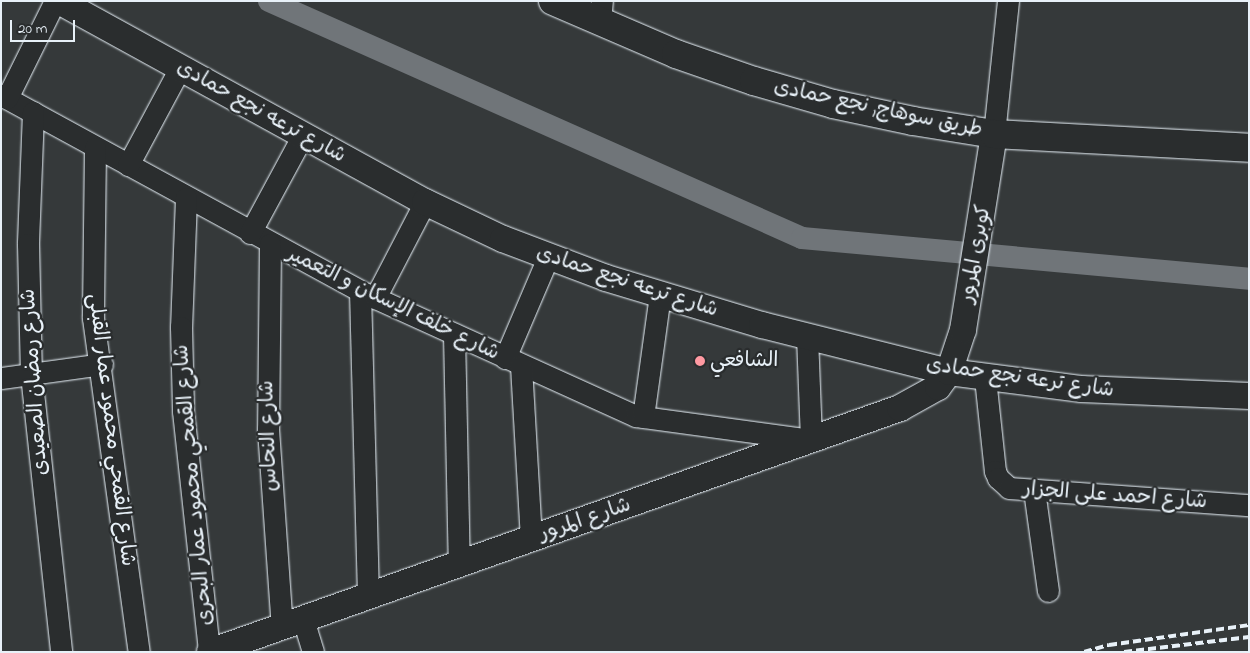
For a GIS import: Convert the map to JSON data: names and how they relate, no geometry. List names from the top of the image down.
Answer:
{
  "streets": {
    "main road": ["طريق سوهاج, نجع حمادى"],
    "street": [
      "شارع ترعه نجع حمادى",
      "كوبرى المرور",
      "شارع خلف الإسكان و التعمير",
      "شارع رمضان الصعيدى",
      "شارع القمحي محمود عمار القبلى",
      "شارع النحاس",
      "شارع القمحي محمود عمار البحرى",
      "شارع احمد على الجزار",
      "شارع المرور"
    ]
  },
  "crossings": [
    ["طريق سوهاج, نجع حمادى", "كوبرى المرور"],
    ["شارع ترعه نجع حمادى", "كوبرى المرور"],
    ["شارع ترعه نجع حمادى", "شارع احمد على الجزار"],
    ["شارع ترعه نجع حمادى", "شارع المرور"],
    ["كوبرى المرور", "شارع المرور"],
    ["شارع خلف الإسكان و التعمير", "شارع رمضان الصعيدى"],
    ["شارع خلف الإسكان و التعمير", "شارع القمحي محمود عمار القبلى"],
    ["شارع خلف الإسكان و التعمير", "شارع النحاس"],
    ["شارع خلف الإسكان و التعمير", "شارع القمحي محمود عمار البحرى"],
    ["شارع خلف الإسكان و التعمير", "شارع المرور"],
    ["شارع النحاس", "شارع المرور"],
    ["شارع القمحي محمود عمار البحرى", "شارع المرور"]
  ],
  "places": ["الشافعي"],
  "scale_bar": "20 m"
}
